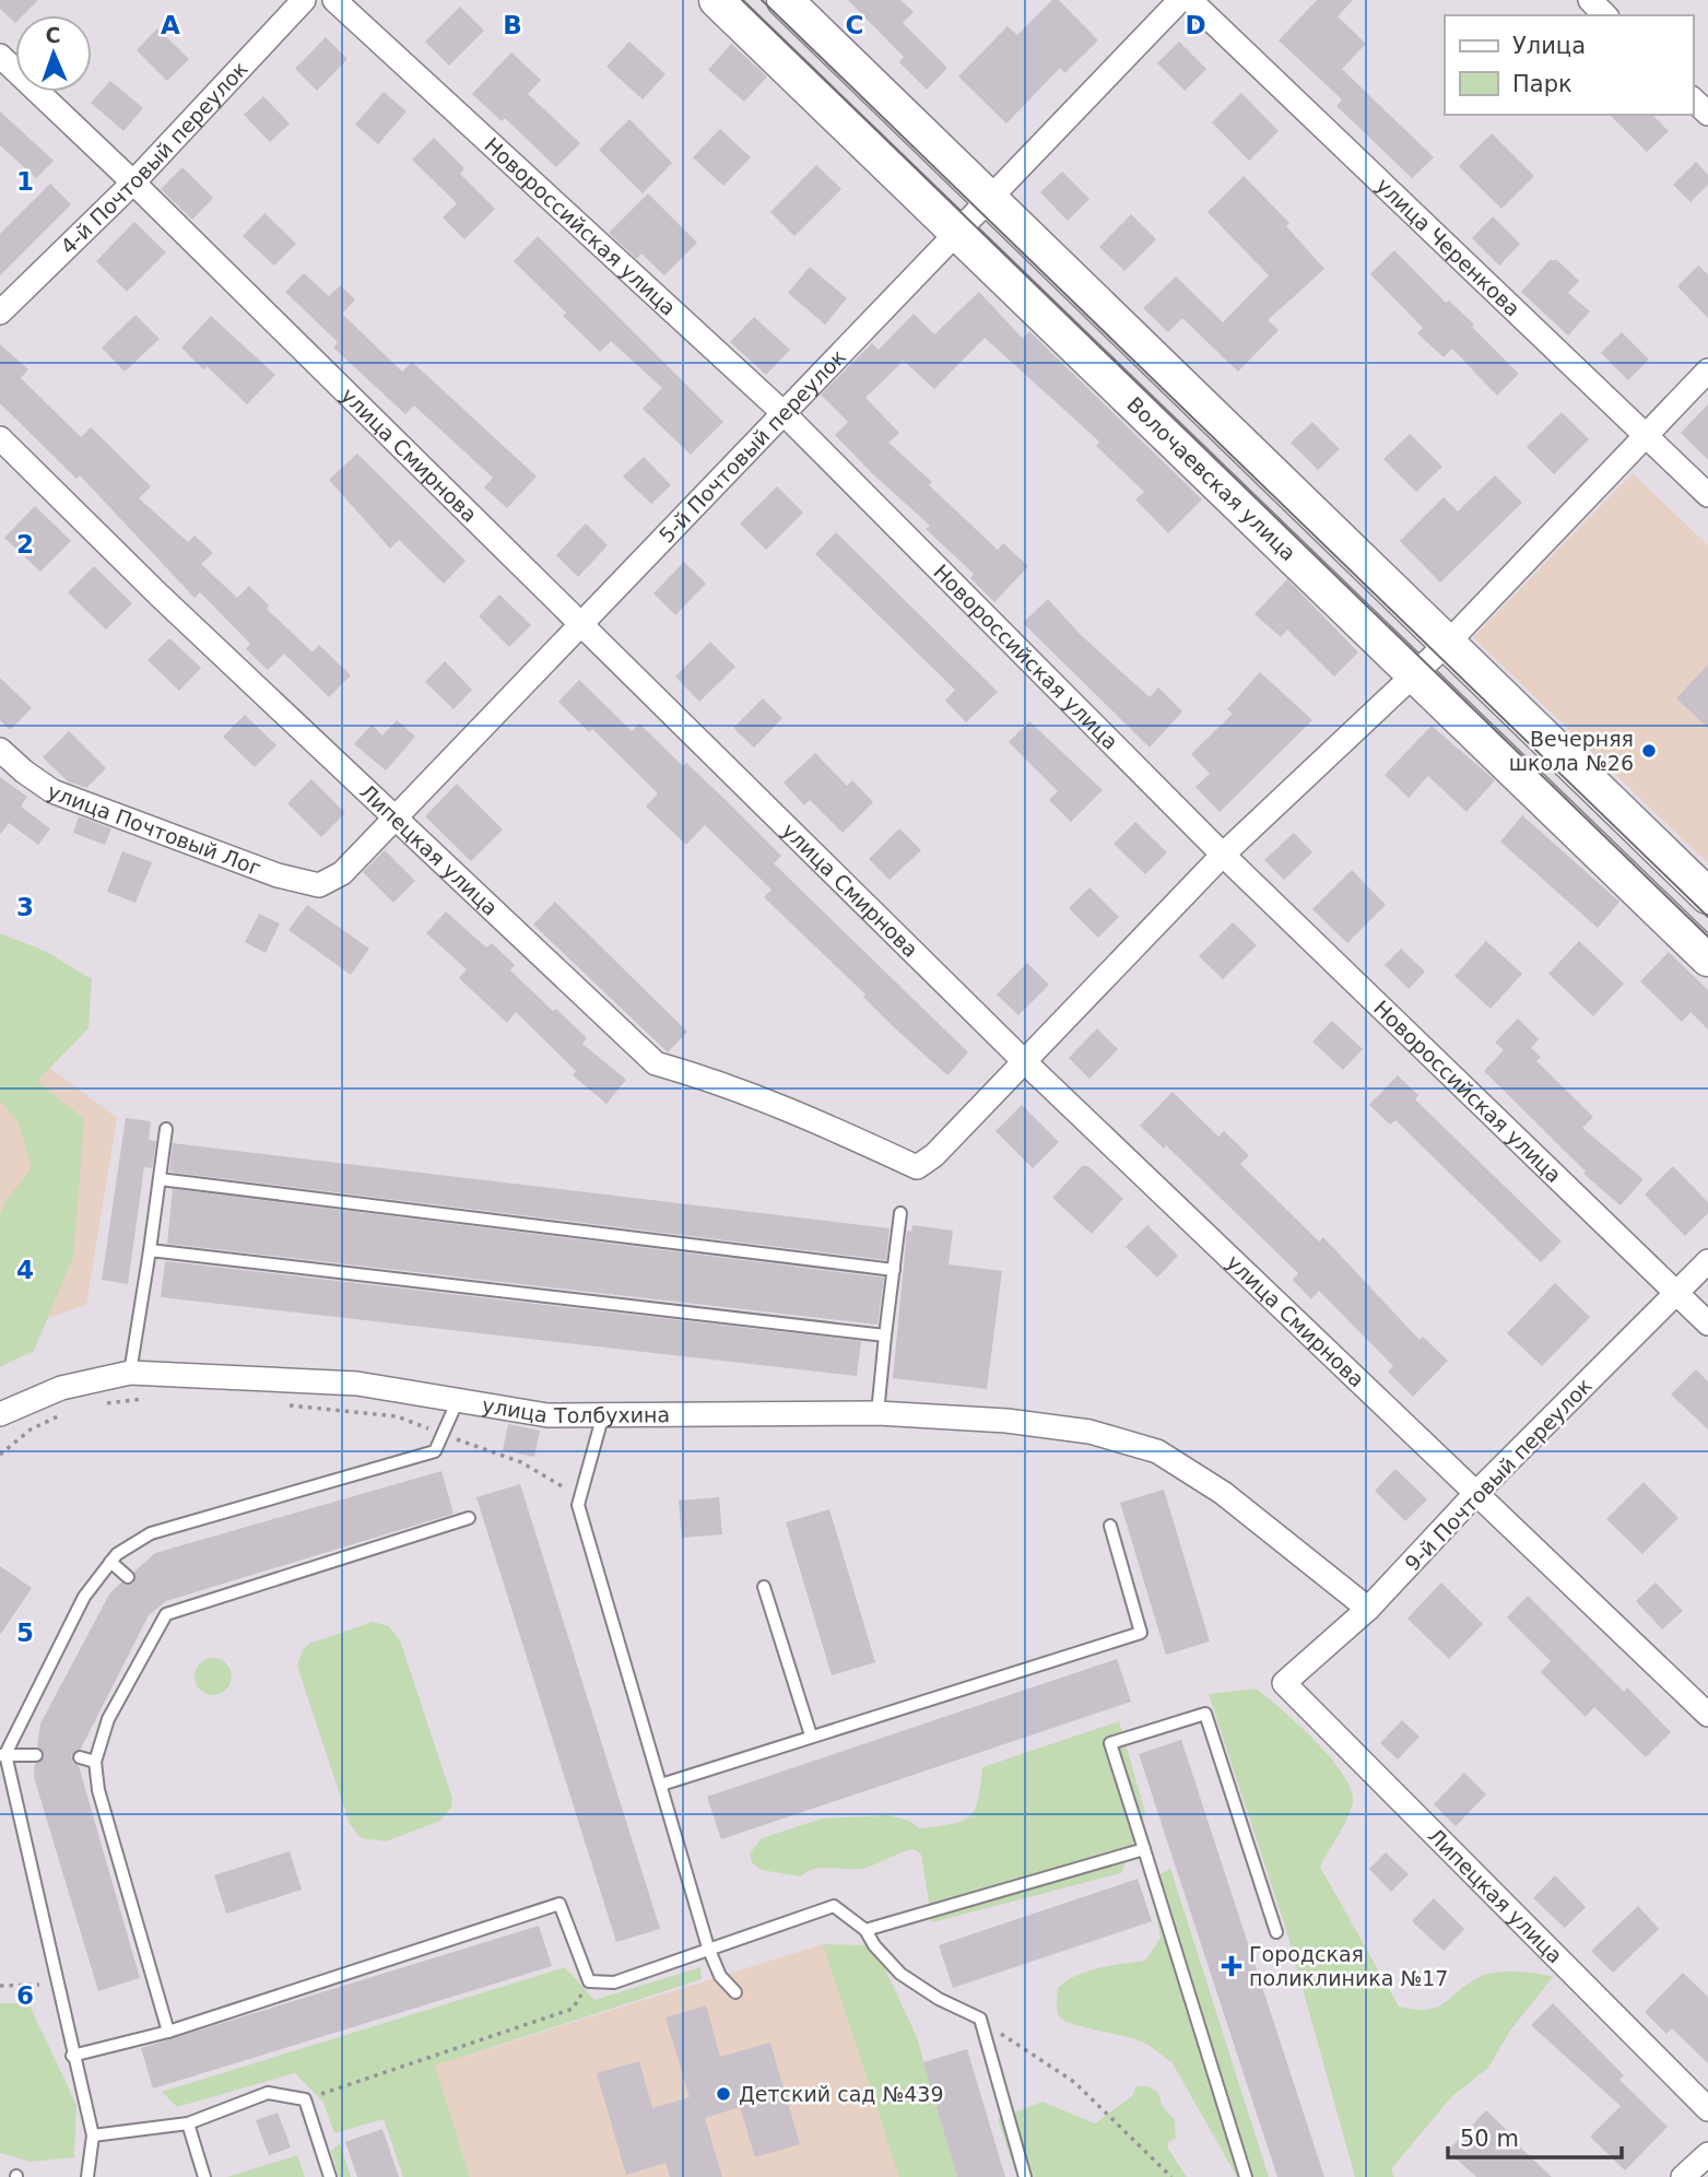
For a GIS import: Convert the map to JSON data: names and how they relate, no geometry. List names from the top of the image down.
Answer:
{
  "streets": {
    "main road": ["Волочаевская улица"],
    "street": [
      "4-й Почтовый переулок",
      "Новороссийская улица",
      "улица Черенкова",
      "5-й Почтовый переулок",
      "улица Смирнова",
      "улица Почтовый Лог",
      "Липецкая улица",
      "улица Толбухина",
      "9-й Почтовый переулок"
    ]
  },
  "crossings": [
    ["4-й Почтовый переулок", "улица Смирнова"],
    ["Новороссийская улица", "5-й Почтовый переулок"],
    ["Новороссийская улица", "9-й Почтовый переулок"],
    ["5-й Почтовый переулок", "улица Смирнова"],
    ["5-й Почтовый переулок", "Волочаевская улица"],
    ["5-й Почтовый переулок", "улица Почтовый Лог"],
    ["5-й Почтовый переулок", "Липецкая улица"],
    ["улица Смирнова", "Липецкая улица"],
    ["улица Смирнова", "9-й Почтовый переулок"],
    ["Липецкая улица", "9-й Почтовый переулок"],
    ["улица Толбухина", "9-й Почтовый переулок"]
  ],
  "places": {
    "other": ["Вечерняя школа №26", "Детский сад №439"],
    "health": ["Городская поликлиника №17"]
  },
  "legend": ["Улица", "Парк"],
  "scale_bar": "50 m",
  "north": "top",
  "grid": {
    "columns": [
      "A",
      "B",
      "C",
      "D"
    ],
    "rows": [
      "1",
      "2",
      "3",
      "4",
      "5",
      "6"
    ]
  }
}
